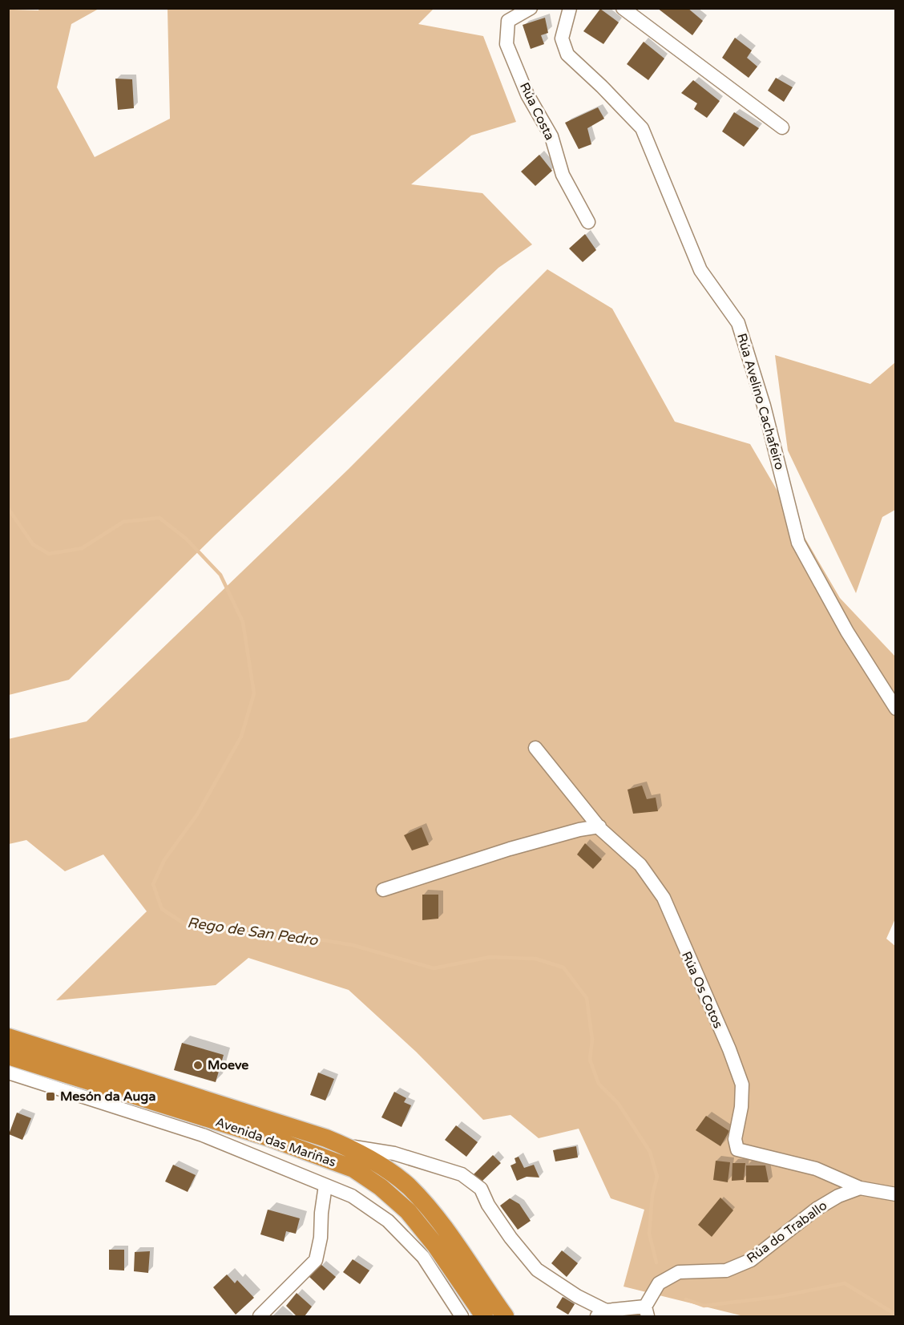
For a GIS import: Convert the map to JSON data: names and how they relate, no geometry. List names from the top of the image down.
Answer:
{
  "streets": {
    "highway": ["Avenida das Mariñas"],
    "street": [
      "Rúa Costa",
      "Rúa Avelino Cachafeiro",
      "Rúa Os Cotos",
      "Rúa do Traballo"
    ]
  },
  "crossings": [
    ["Rúa Os Cotos", "Rúa do Traballo"]
  ],
  "water": ["Rego de San Pedro"],
  "places": {
    "other": ["Moeve"],
    "transit": ["Mesón da Auga"]
  }
}
